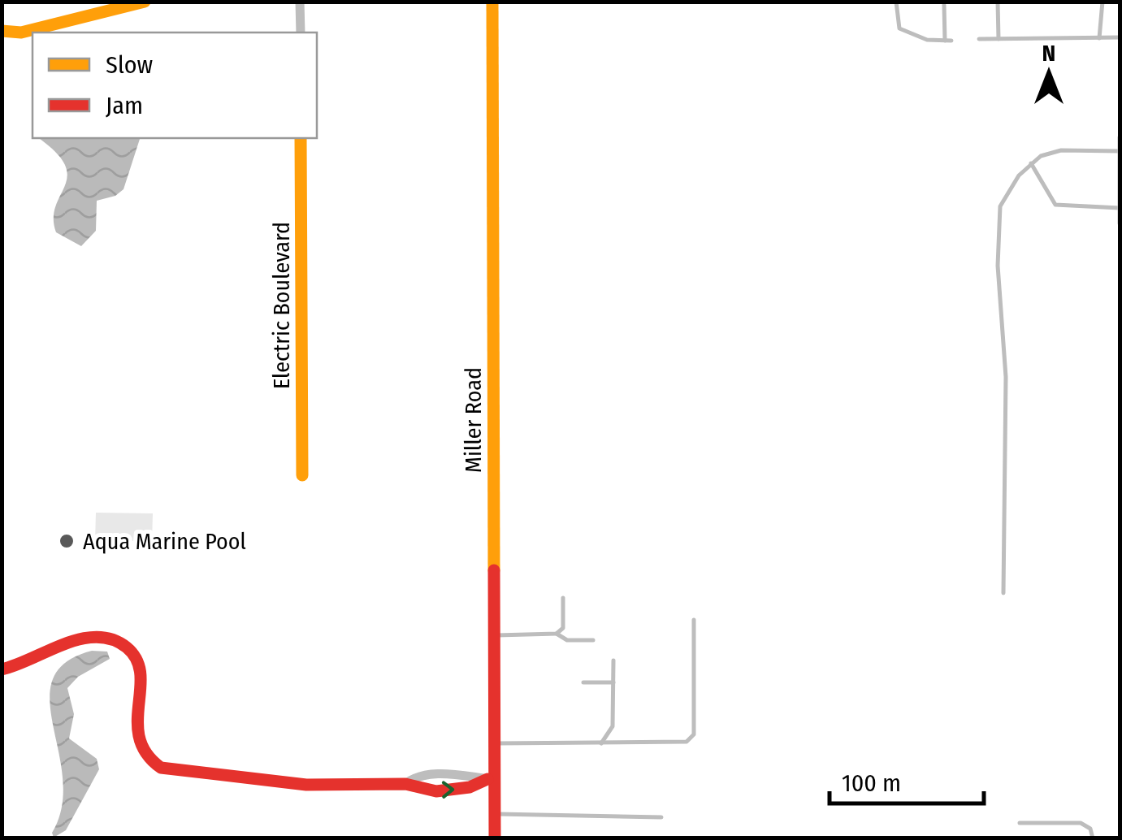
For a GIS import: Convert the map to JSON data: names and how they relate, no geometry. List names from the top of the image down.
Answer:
{
  "streets": {
    "street": ["Electric Boulevard", "Miller Road"]
  },
  "places": ["Aqua Marine Pool"],
  "legend": ["Slow", "Jam"],
  "scale_bar": "100 m",
  "north": "top"
}
